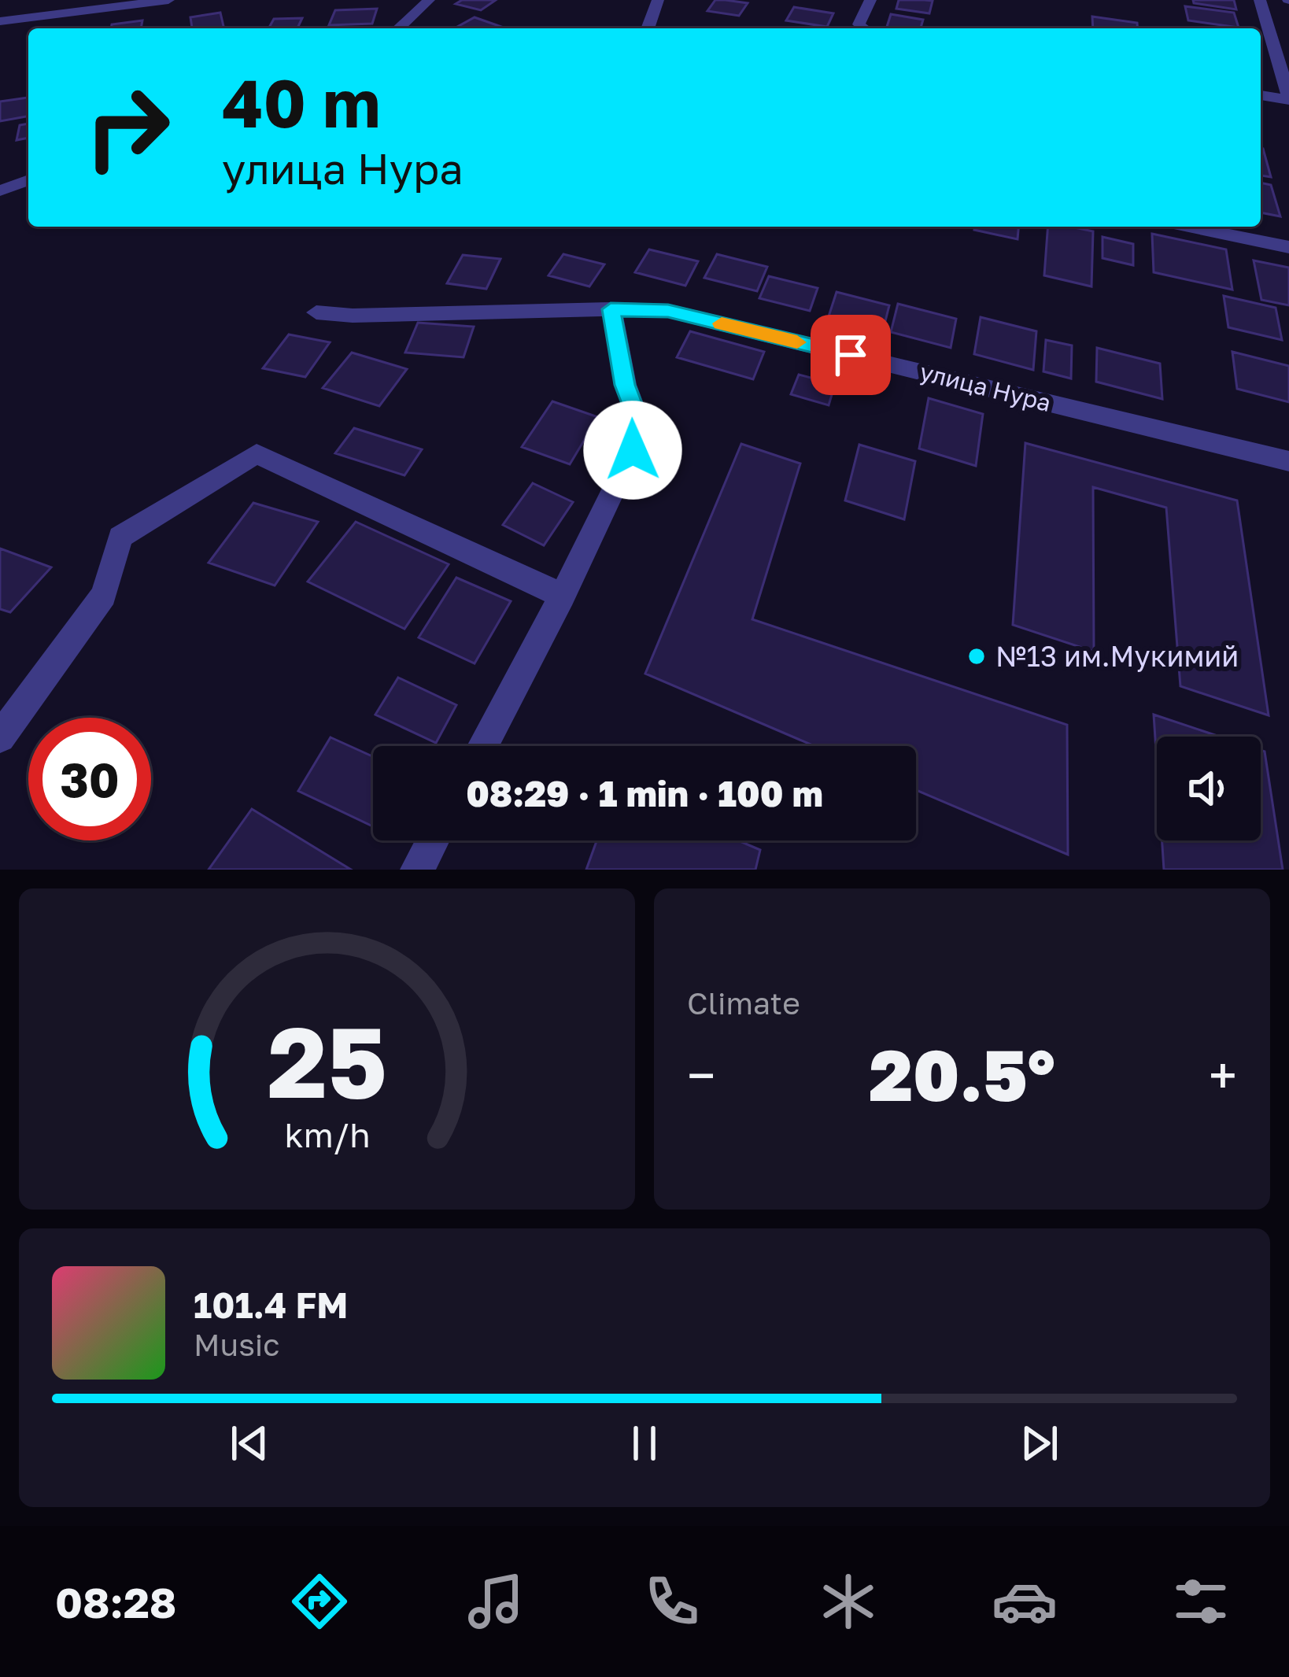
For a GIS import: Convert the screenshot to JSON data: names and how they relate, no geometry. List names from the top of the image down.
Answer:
{
  "streets": {
    "street": ["улица Нура"]
  },
  "places": ["№13 им.Мукимий"],
  "page": {
    "turn": ["40 m", "улица Нура"],
    "limit": "30",
    "trip": "08:29 · 1 min · 100 m",
    "tile": "Climate",
    "heat": ["−", "20.5°", "+"],
    "song": ["101.4 FM", "Music"],
    "tabs": "08:28",
    "gauge": ["25", "km/h"]
  }
}
